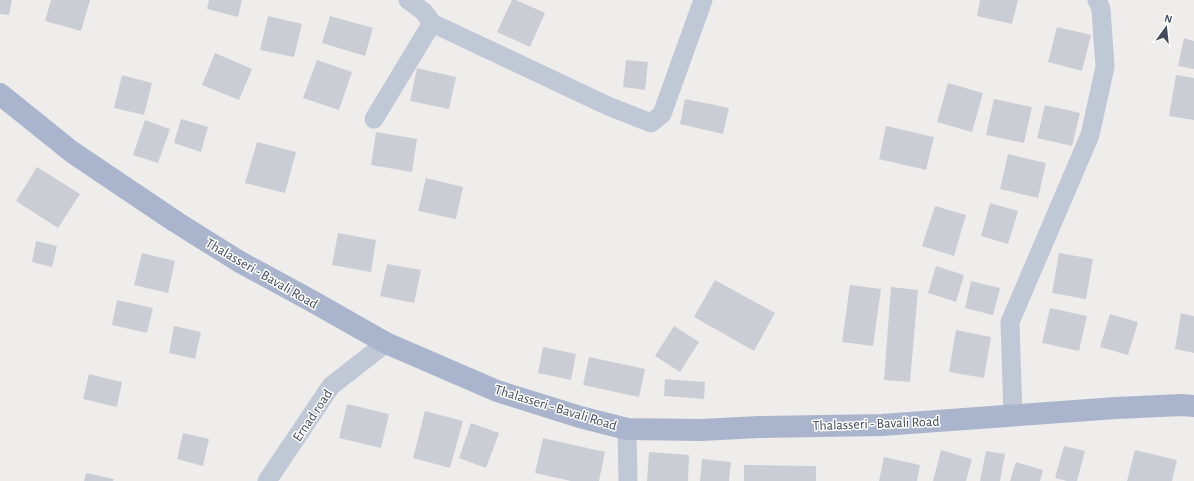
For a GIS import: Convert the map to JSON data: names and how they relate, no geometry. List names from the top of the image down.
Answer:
{
  "streets": {
    "main road": ["Thalasseri - Bavali Road"],
    "street": ["Ernad road"]
  },
  "crossings": [
    ["Thalasseri - Bavali Road", "Ernad road"]
  ],
  "north": "top"
}
